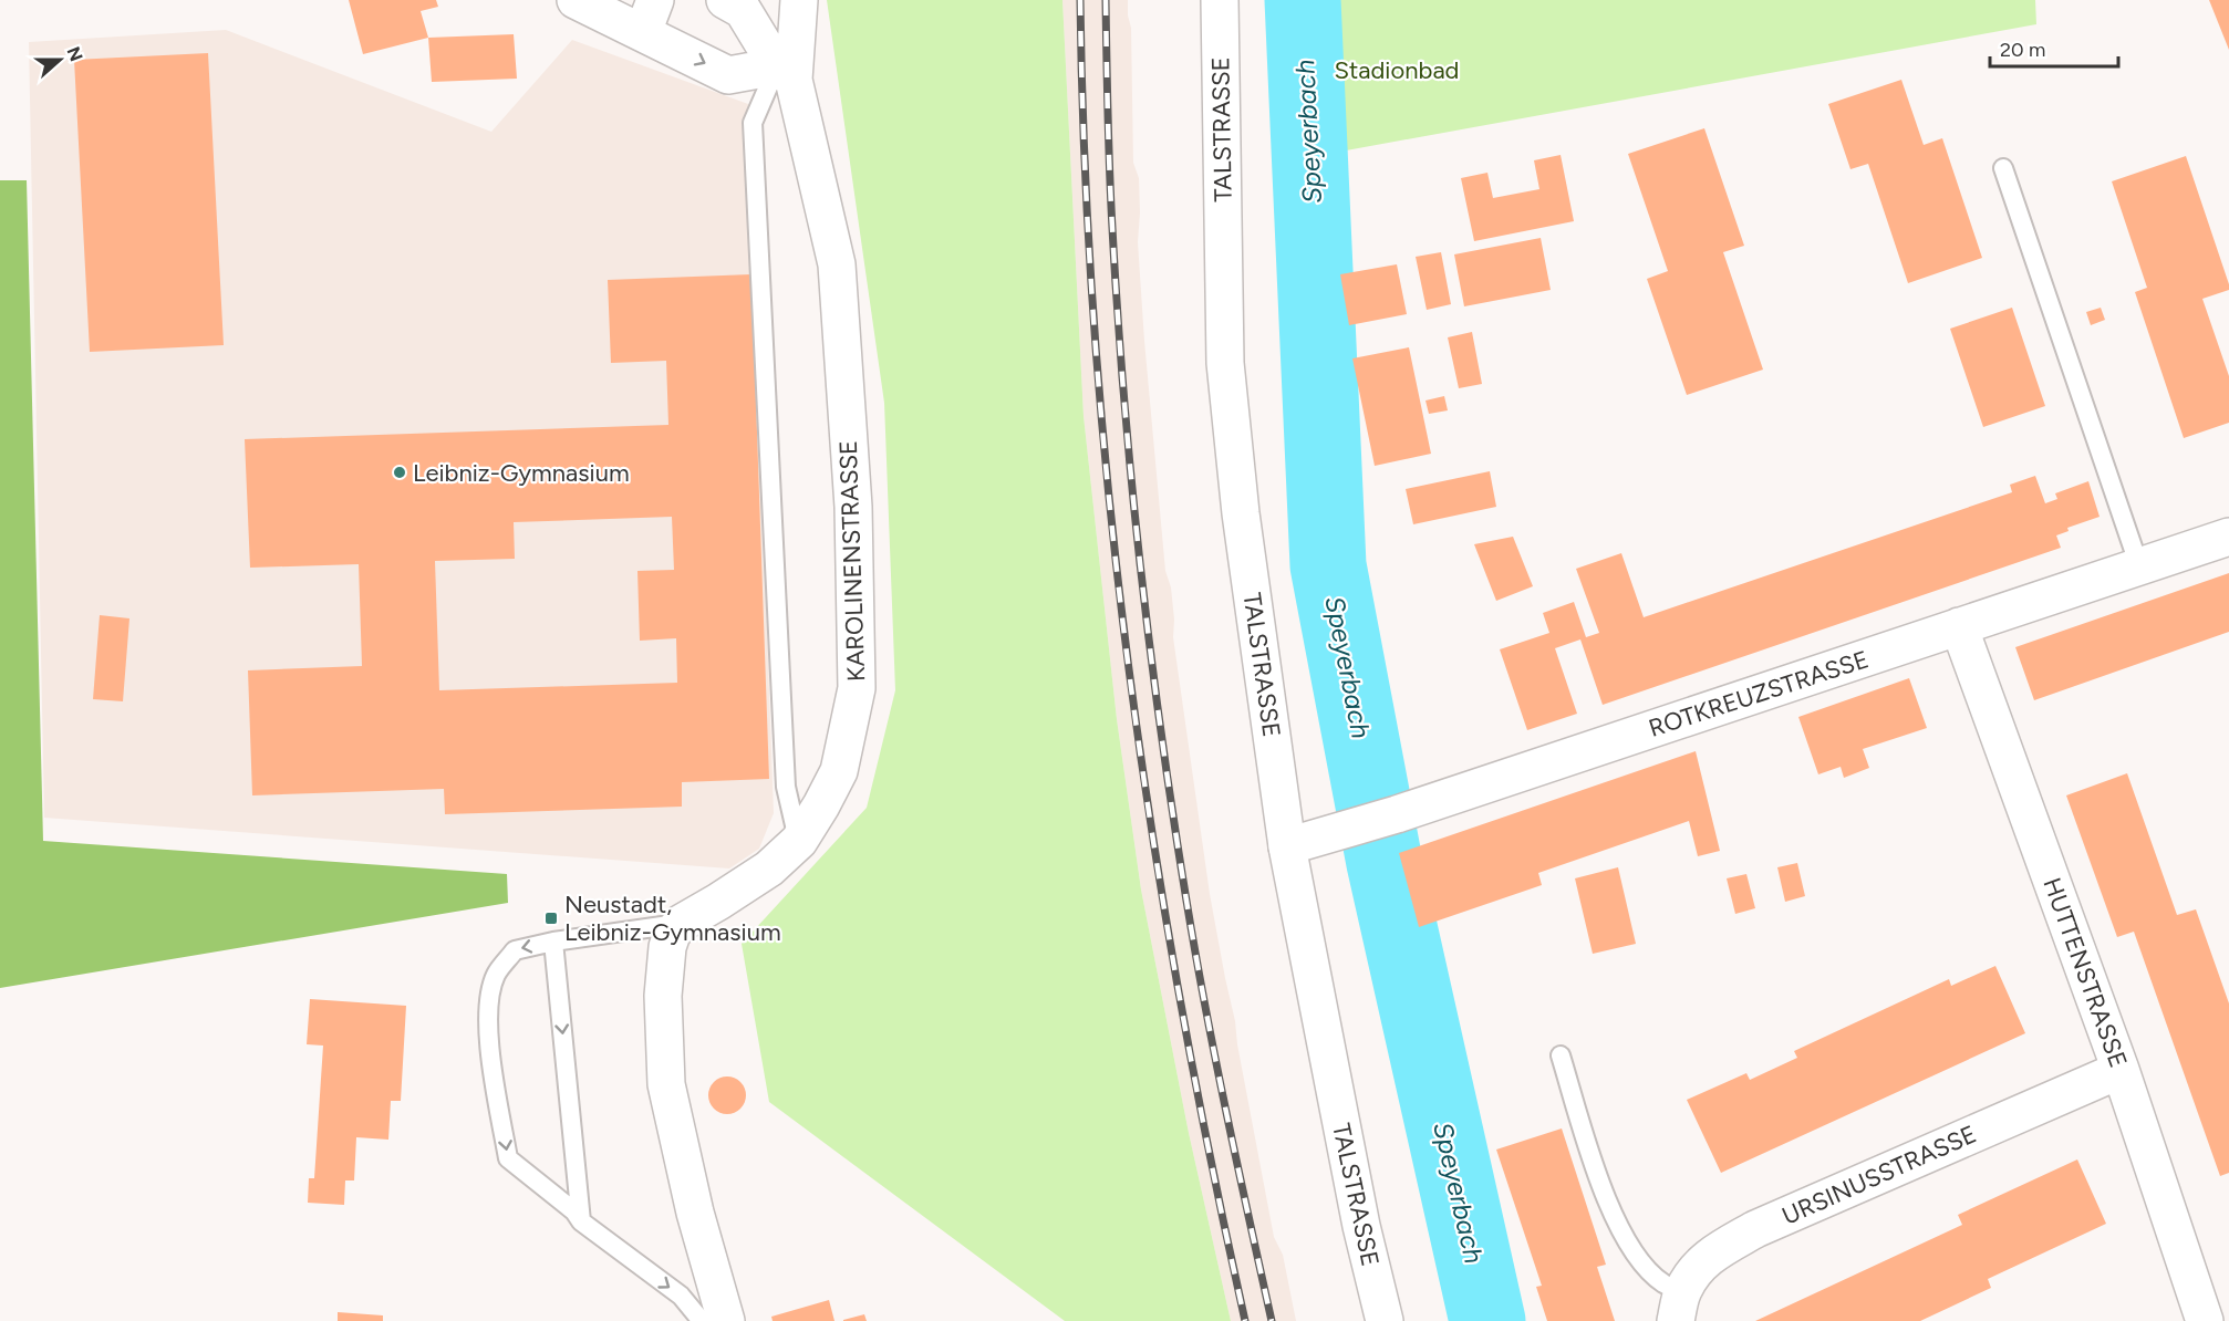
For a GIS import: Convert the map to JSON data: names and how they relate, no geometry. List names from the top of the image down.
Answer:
{
  "streets": {
    "street": [
      "TALSTRASSE",
      "KAROLINENSTRASSE",
      "ROTKREUZSTRASSE",
      "HUTTENSTRASSE",
      "URSINUSSTRASSE"
    ]
  },
  "crossings": [
    ["TALSTRASSE", "ROTKREUZSTRASSE"],
    ["ROTKREUZSTRASSE", "HUTTENSTRASSE"],
    ["HUTTENSTRASSE", "URSINUSSTRASSE"]
  ],
  "water": ["Speyerbach"],
  "parks": ["Stadionbad"],
  "places": {
    "other": ["Leibniz-Gymnasium"],
    "transit": ["Neustadt, Leibniz-Gymnasium"]
  },
  "scale_bar": "20 m",
  "north": "right"
}
